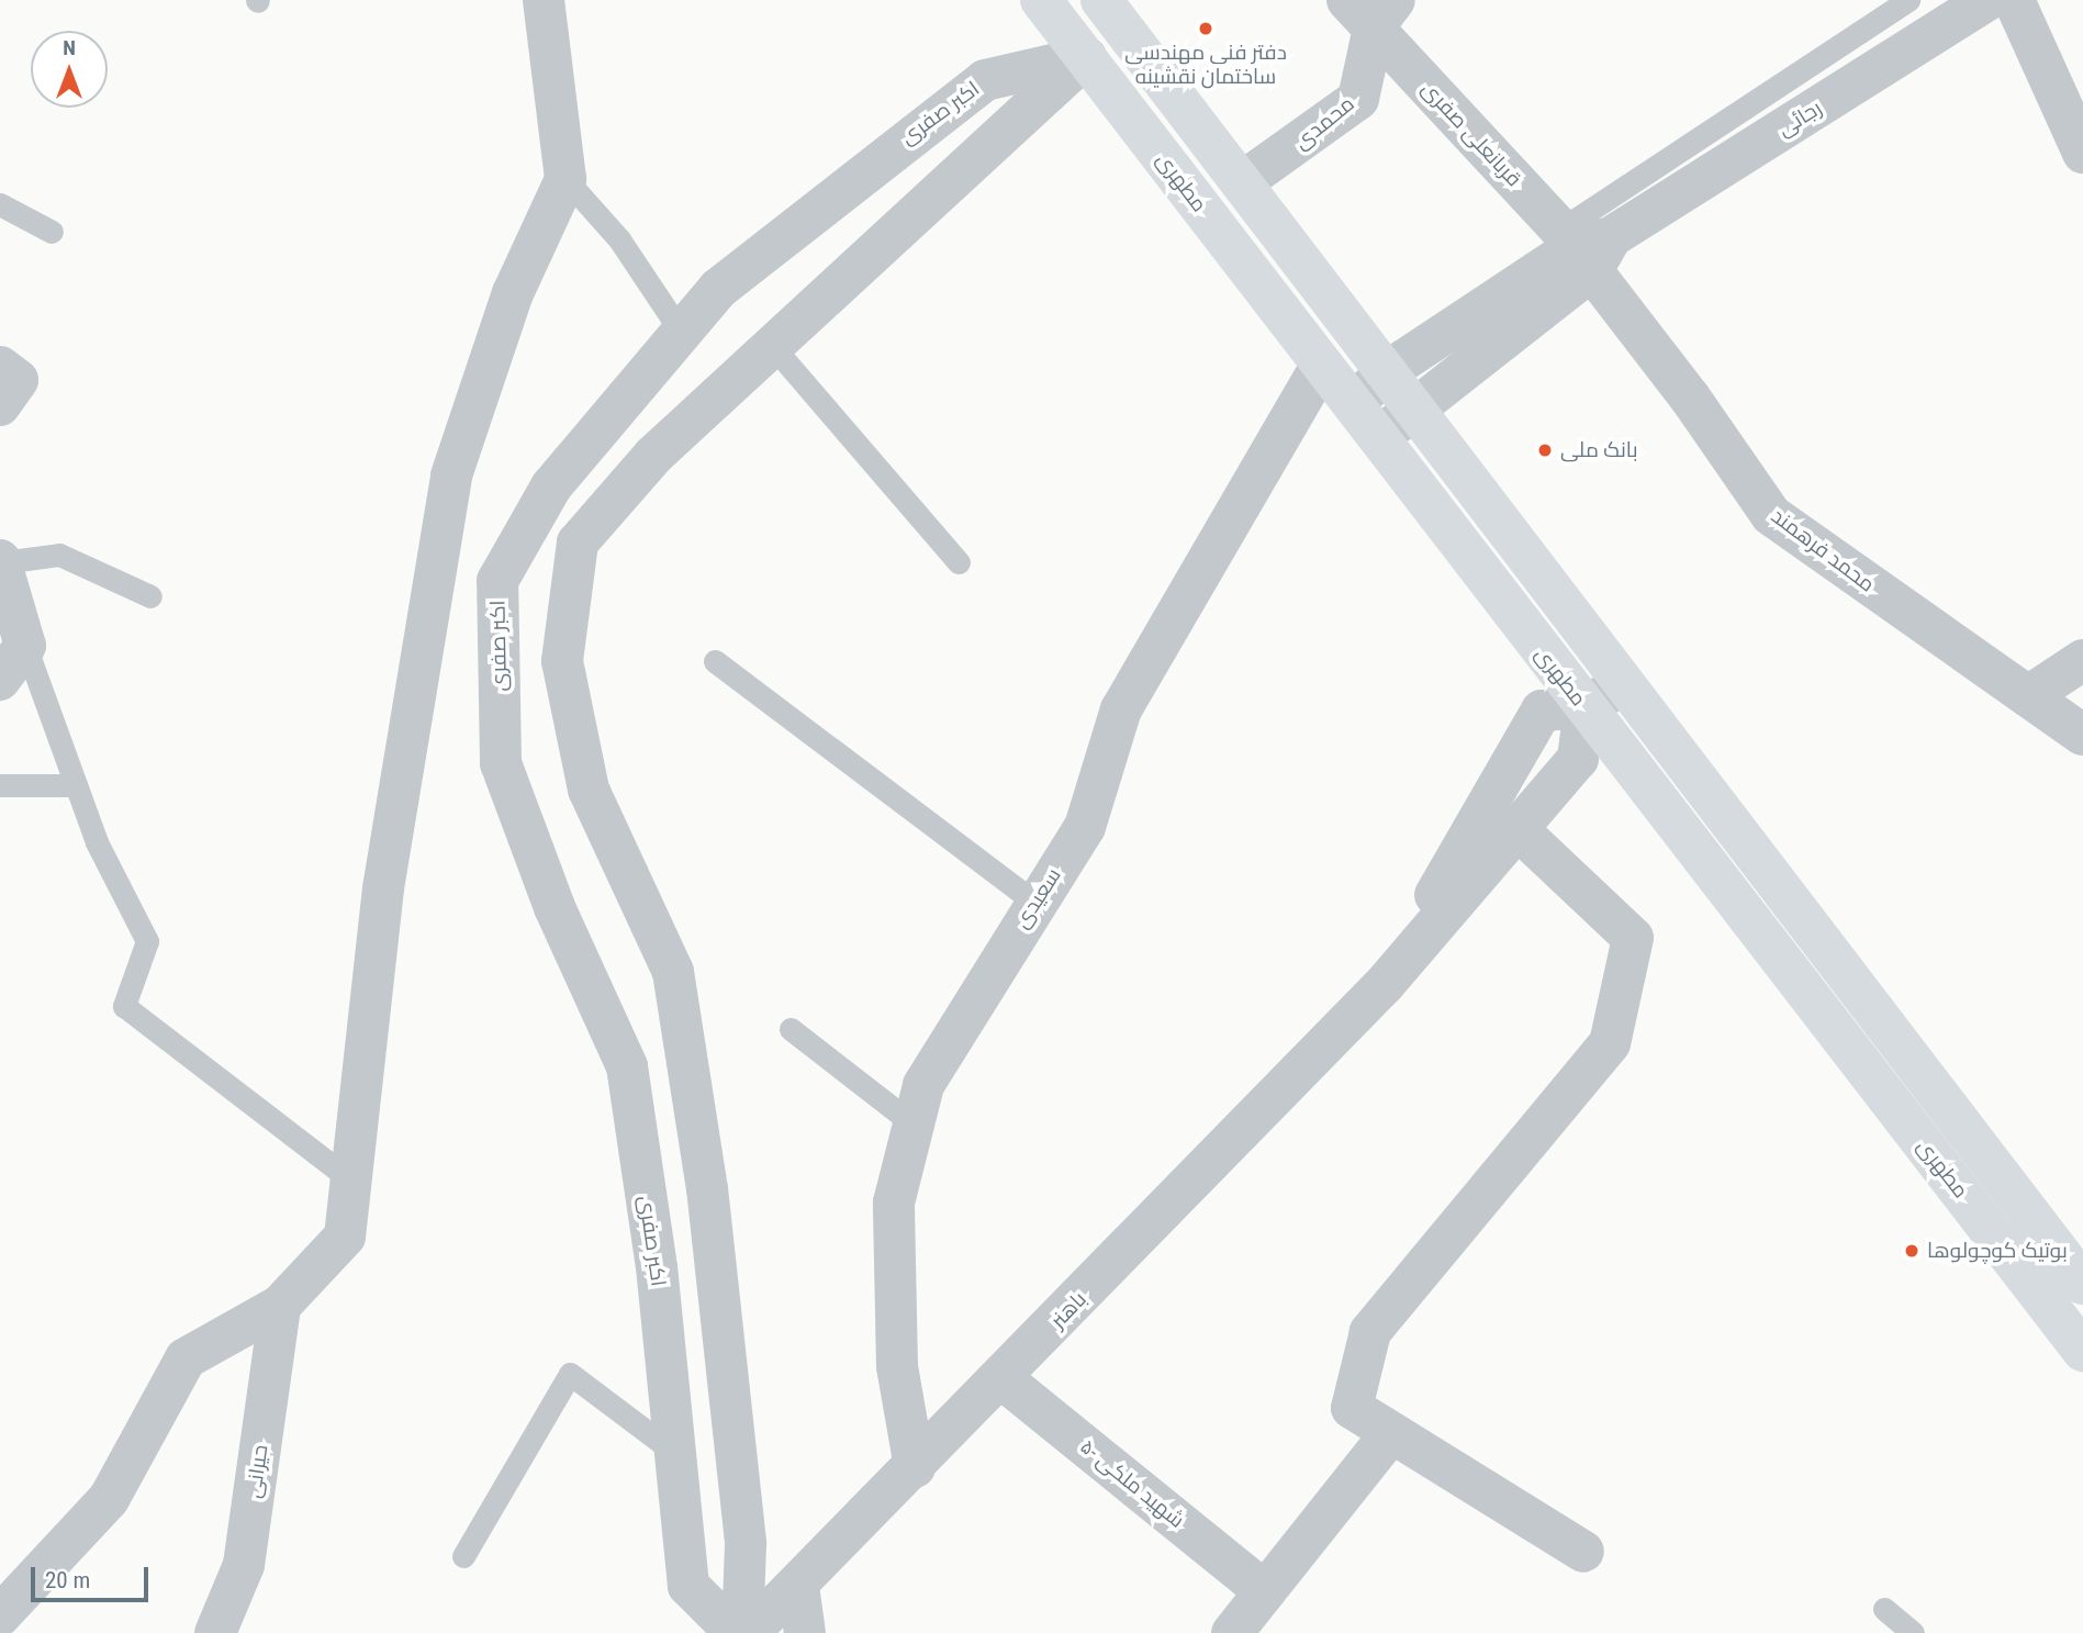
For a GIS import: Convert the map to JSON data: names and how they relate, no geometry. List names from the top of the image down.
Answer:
{
  "streets": {
    "main road": ["مطهری"],
    "street": [
      "اکبر صفری",
      "رجائی",
      "محمدی",
      "قربانعلی صفری",
      "محمد فرهمند",
      "سعیدی",
      "باهنر",
      "حیرانی",
      "۵- شهید ملکی"
    ]
  },
  "crossings": [
    ["اکبر صفری", "مطهری"],
    ["رجائی", "قربانعلی صفری"],
    ["رجائی", "محمد فرهمند"],
    ["محمدی", "قربانعلی صفری"],
    ["محمدی", "مطهری"],
    ["قربانعلی صفری", "محمد فرهمند"],
    ["مطهری", "سعیدی"],
    ["سعیدی", "باهنر"],
    ["باهنر", "۵- شهید ملکی"]
  ],
  "places": ["دفتر فنی مهندسی ساختمان نقشینه", "بانک ملی", "بوتیک کوچولوها"],
  "scale_bar": "20 m",
  "north": "top"
}
